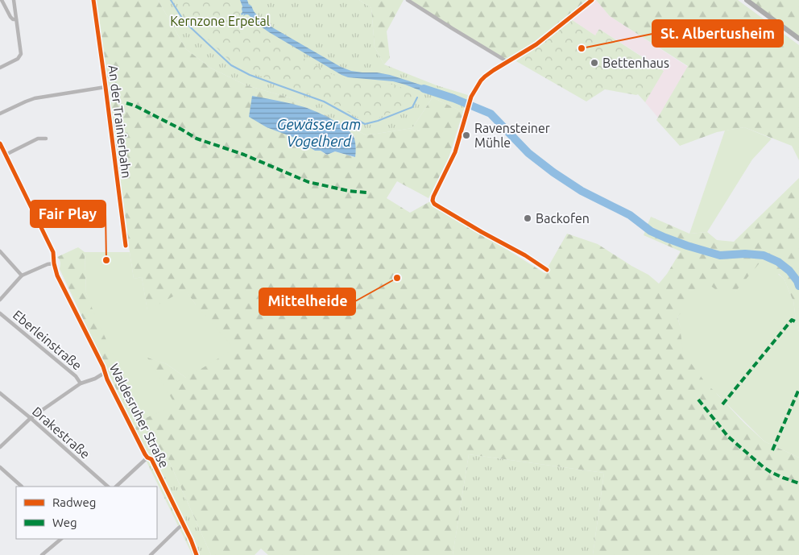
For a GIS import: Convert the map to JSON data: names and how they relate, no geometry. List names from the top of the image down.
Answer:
{
  "streets": {
    "street": [
      "An der Trainierbahn",
      "Eberleinstraße",
      "Waldesruher Straße",
      "Drakestraße"
    ]
  },
  "water": ["Gewässer am Vogelherd"],
  "parks": ["Kernzone Erpetal"],
  "places": [
    "St. Albertusheim",
    "Bettenhaus",
    "Ravensteiner Mühle",
    "Backofen",
    "Fair Play",
    "Mittelheide"
  ],
  "legend": ["Radweg", "Weg"]
}
